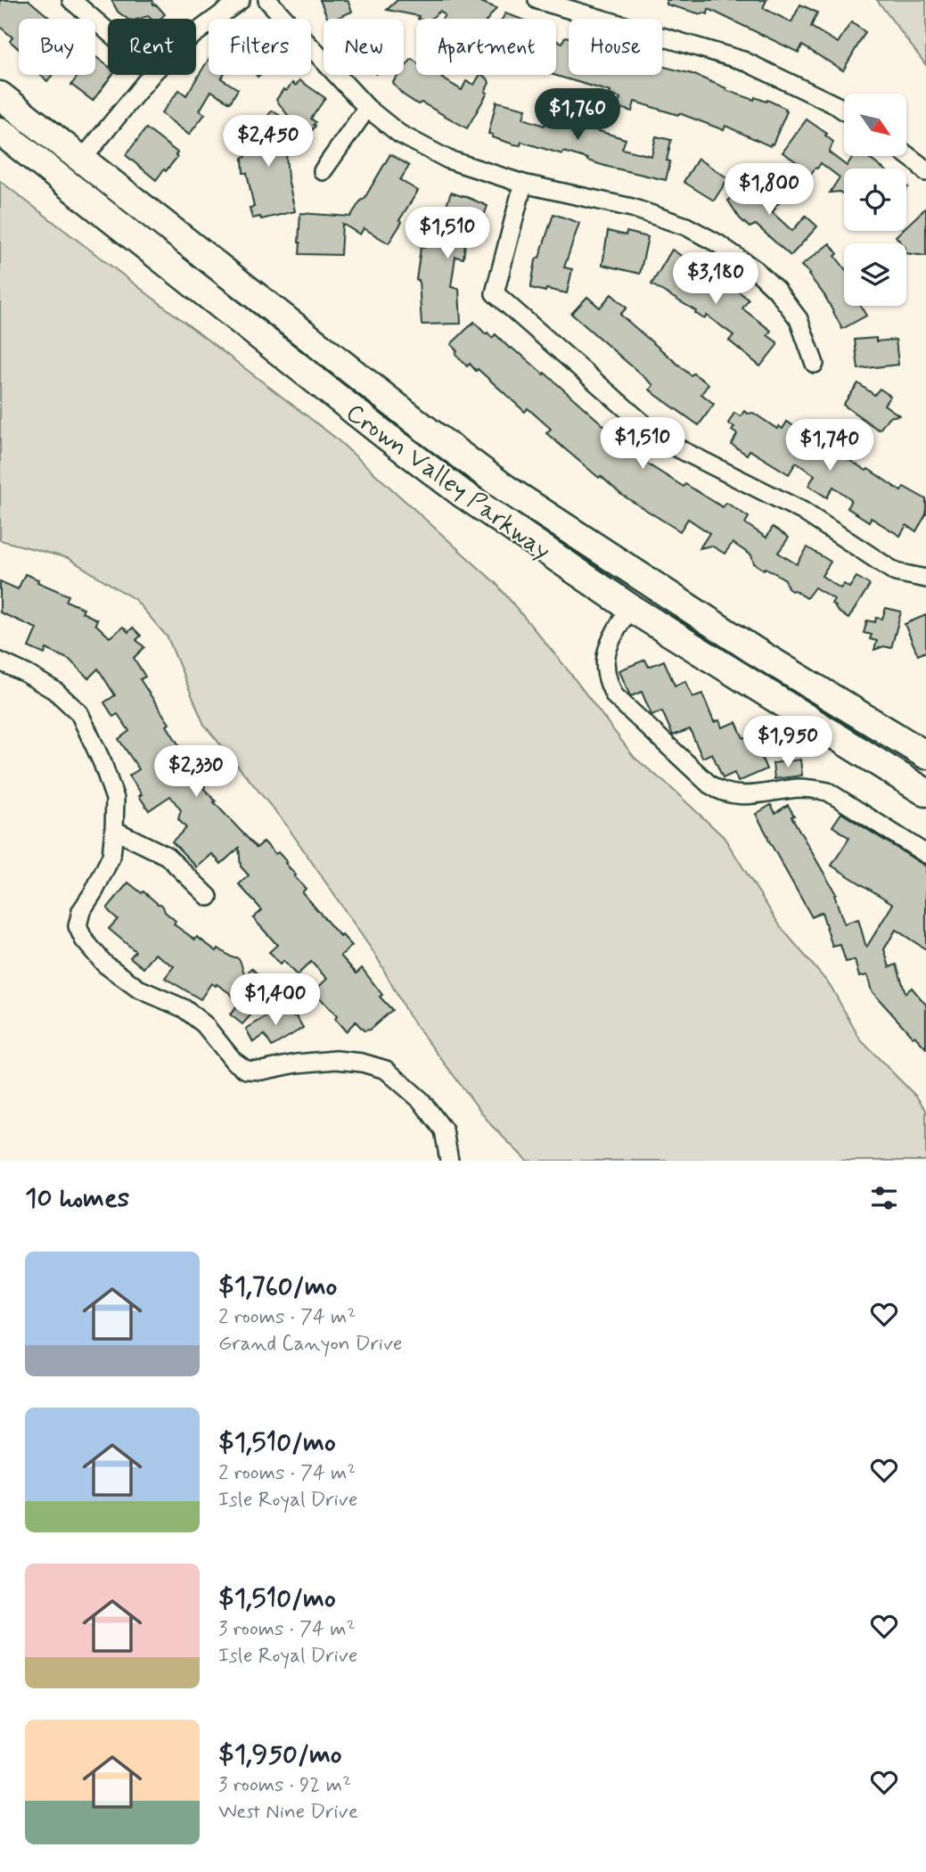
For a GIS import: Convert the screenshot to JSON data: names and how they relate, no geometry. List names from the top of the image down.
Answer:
{
  "streets": {
    "main road": ["Crown Valley Parkway"]
  },
  "north": "bottom right",
  "page": {
    "chip": [
      "Buy",
      "Rent",
      "Filters",
      "New",
      "Apartment",
      "House"
    ],
    "price": [
      "$1,760",
      "$2,450",
      "$1,800",
      "$1,510",
      "$3,180",
      "$1,510",
      "$1,740",
      "$1,950",
      "$2,330",
      "$1,400"
    ],
    "heading": "10 homes",
    "list": [
      {
        "name": "$1,760/mo",
        "note": "2 rooms · 74 m² · Grand Canyon Drive"
      },
      {
        "name": "$1,510/mo",
        "note": "2 rooms · 74 m² · Isle Royal Drive"
      },
      {
        "name": "$1,510/mo",
        "note": "3 rooms · 74 m² · Isle Royal Drive"
      },
      {
        "name": "$1,950/mo",
        "note": "3 rooms · 92 m² · West Nine Drive"
      }
    ]
  }
}
